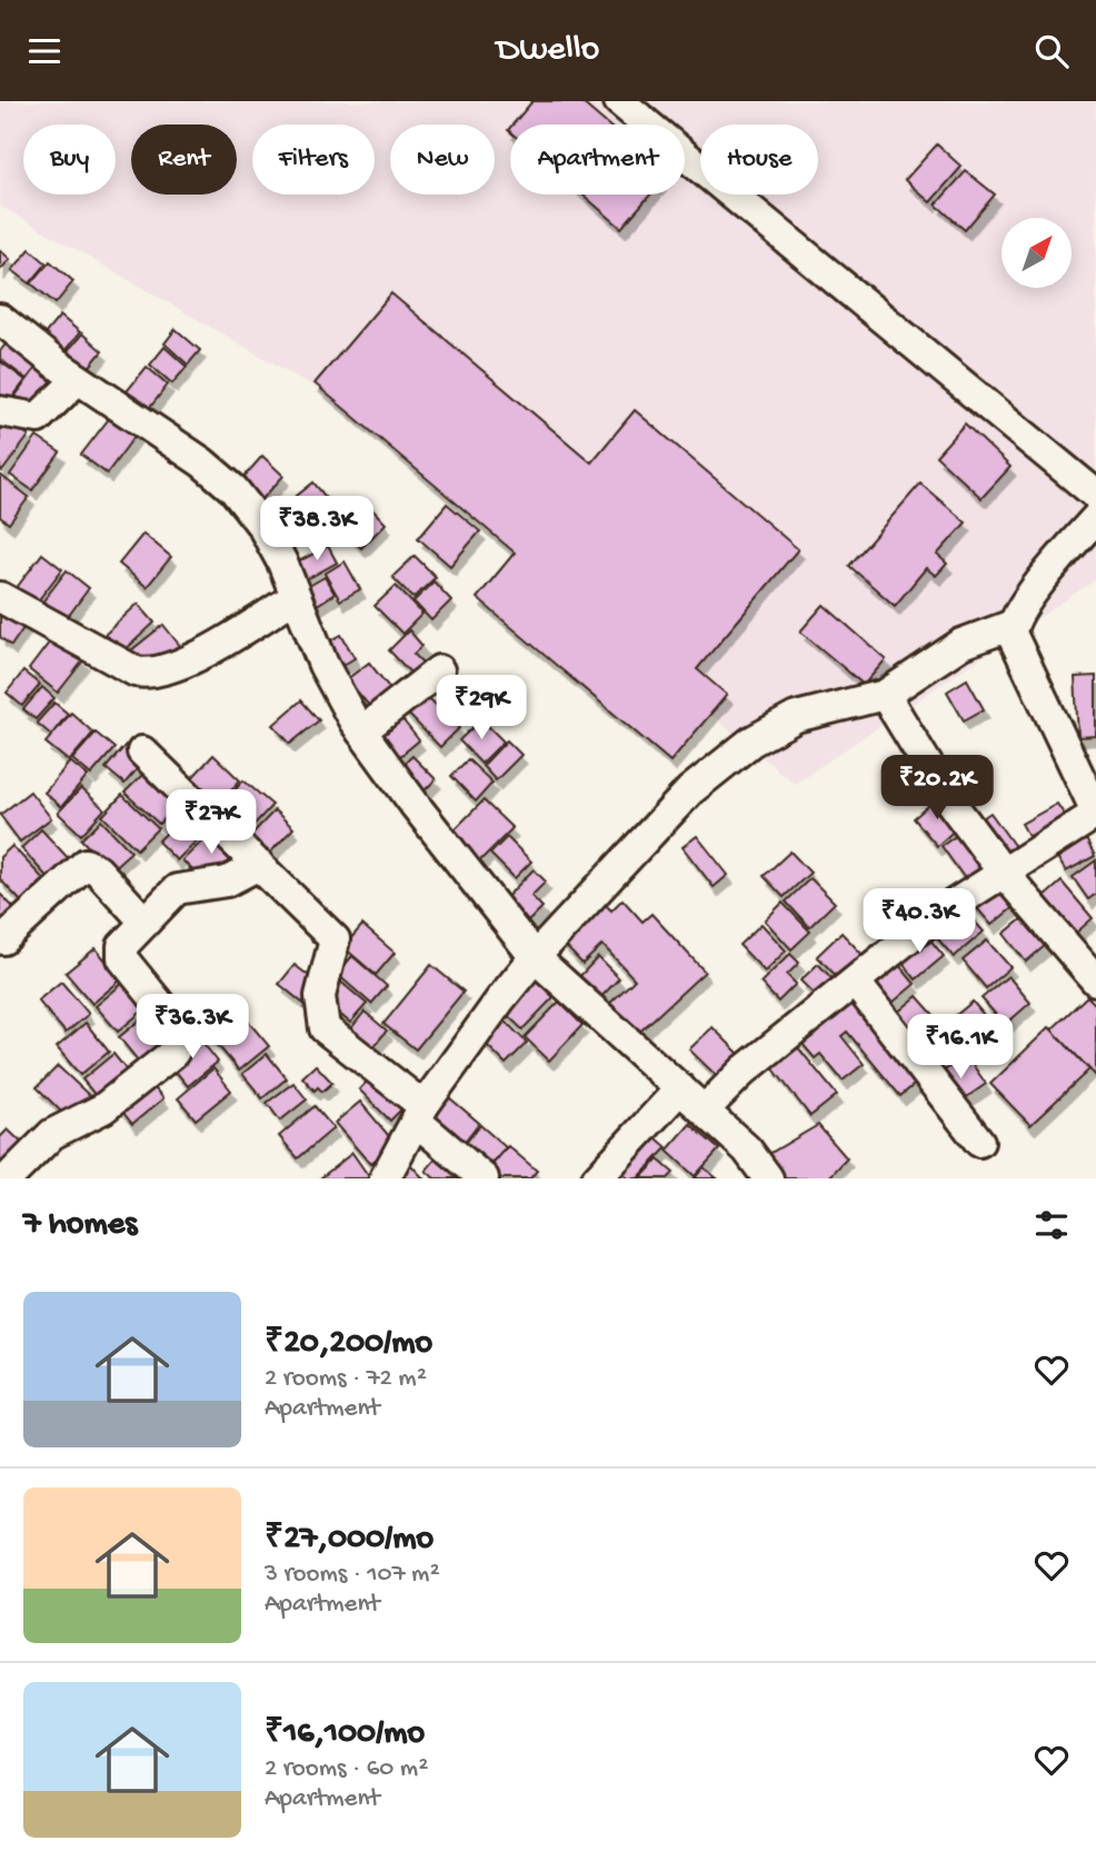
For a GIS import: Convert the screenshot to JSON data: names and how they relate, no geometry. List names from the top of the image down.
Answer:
{
  "north": "top right",
  "page": {
    "header": "Dwello",
    "chip": [
      "Buy",
      "Rent",
      "Filters",
      "New",
      "Apartment",
      "House"
    ],
    "price": [
      "₹38.3K",
      "₹29K",
      "₹20.2K",
      "₹27K",
      "₹40.3K",
      "₹36.3K",
      "₹16.1K"
    ],
    "heading": "7 homes",
    "list": [
      {
        "name": "₹20,200/mo",
        "note": "2 rooms · 72 m² · Apartment"
      },
      {
        "name": "₹27,000/mo",
        "note": "3 rooms · 107 m² · Apartment"
      },
      {
        "name": "₹16,100/mo",
        "note": "2 rooms · 60 m² · Apartment"
      }
    ]
  }
}
